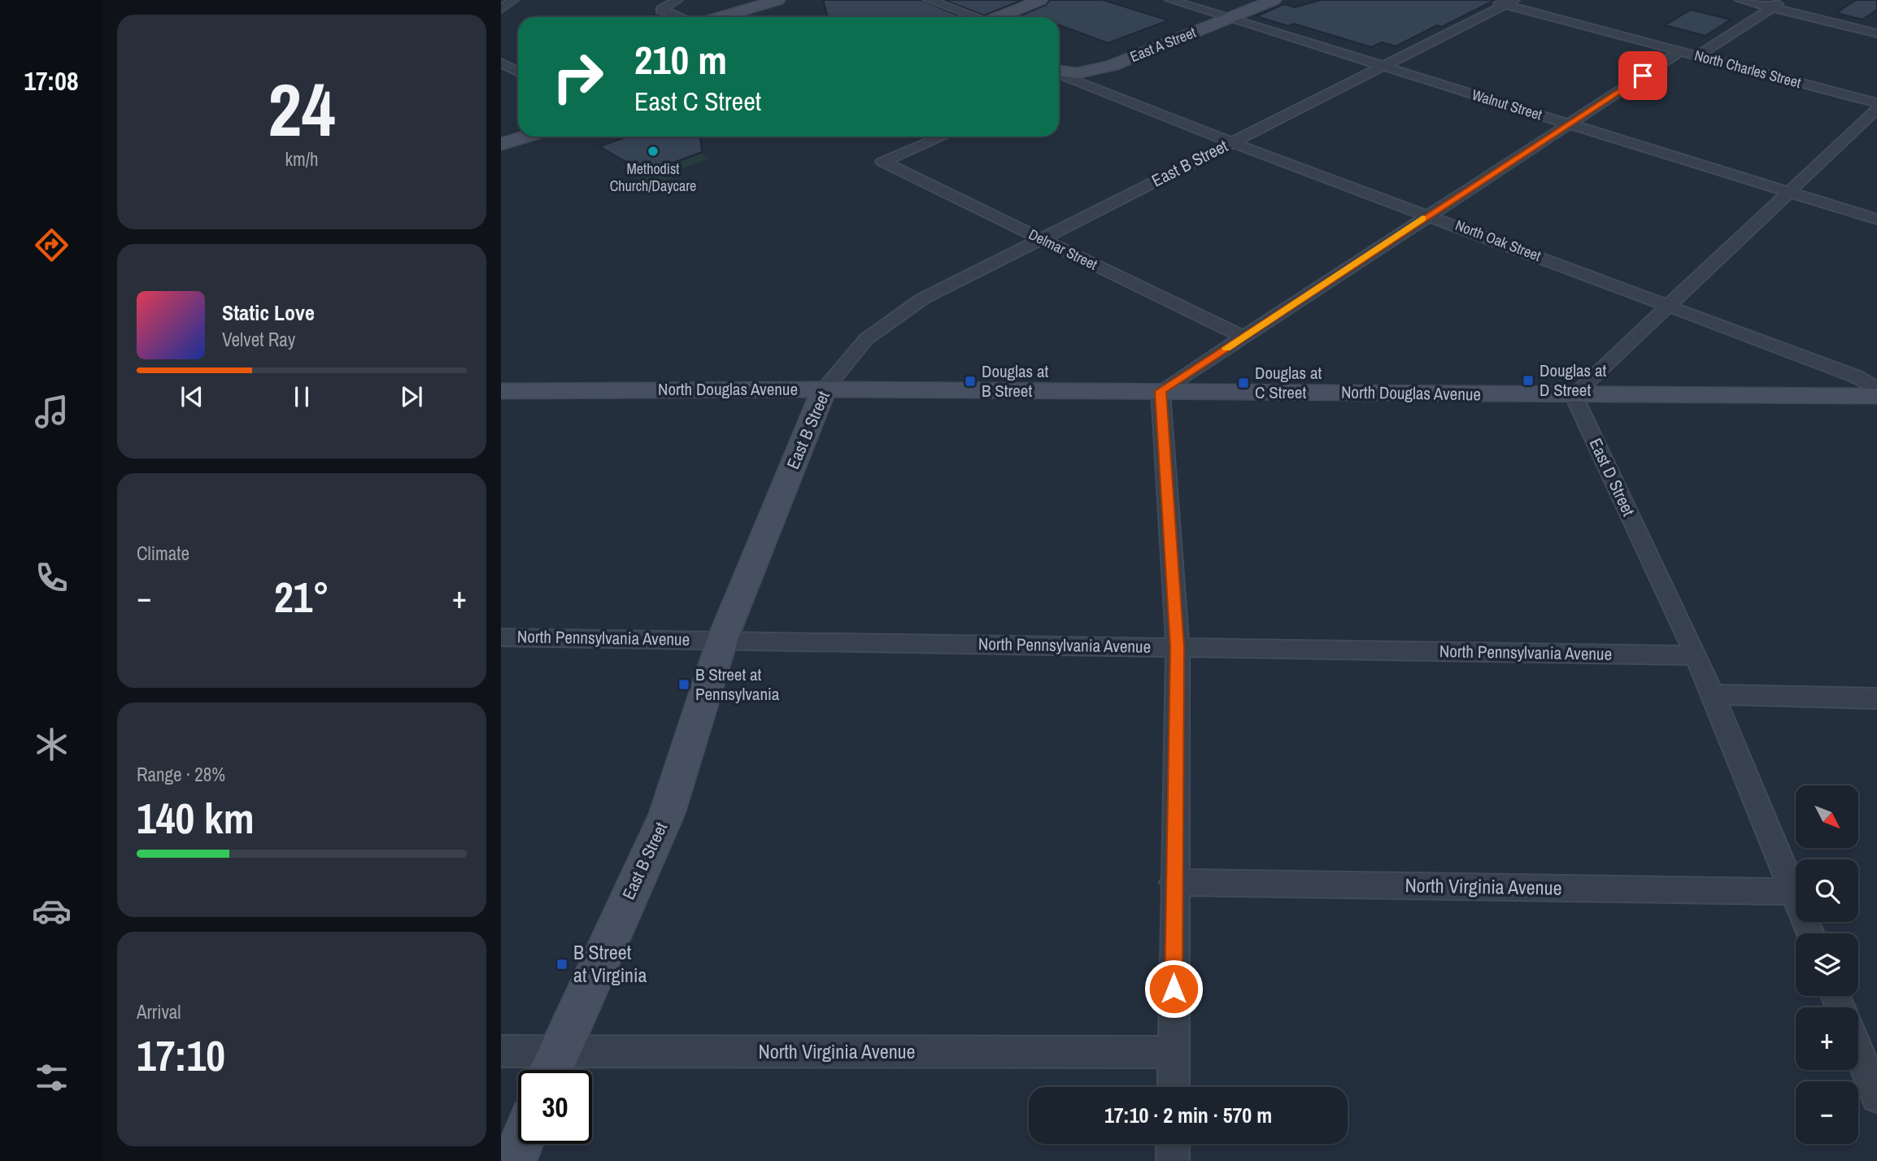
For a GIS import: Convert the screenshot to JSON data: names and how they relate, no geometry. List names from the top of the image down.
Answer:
{
  "streets": {
    "street": [
      "East A Street",
      "North Charles Street",
      "Walnut Street",
      "East B Street",
      "North Oak Street",
      "Delmar Street",
      "North Douglas Avenue",
      "East D Street",
      "North Pennsylvania Avenue",
      "North Virginia Avenue"
    ]
  },
  "crossings": [
    ["East A Street", "Walnut Street"],
    ["East A Street", "North Oak Street"],
    ["North Charles Street", "East B Street"],
    ["Walnut Street", "East B Street"],
    ["East B Street", "North Oak Street"],
    ["East B Street", "Delmar Street"],
    ["East B Street", "North Douglas Avenue"],
    ["East B Street", "North Pennsylvania Avenue"],
    ["East B Street", "North Virginia Avenue"],
    ["North Douglas Avenue", "East D Street"],
    ["East D Street", "North Pennsylvania Avenue"],
    ["East D Street", "North Virginia Avenue"]
  ],
  "places": {
    "other": ["Methodist Church/Daycare"],
    "transit": [
      "Douglas at D Street",
      "Douglas at B Street",
      "Douglas at C Street",
      "B Street at Pennsylvania",
      "B Street at Virginia"
    ]
  },
  "north": "bottom right",
  "page": {
    "tabs": "17:08",
    "tile": [
      ["24", "km/h"],
      "Climate",
      ["Range · 28%", "140 km"],
      ["Arrival", "17:10"]
    ],
    "turn": ["210 m", "East C Street"],
    "song": ["Static Love", "Velvet Ray"],
    "heat": ["−", "21°", "+"],
    "map_buttons": ["+", "−"],
    "limit": "30",
    "trip": "17:10 · 2 min · 570 m"
  }
}
